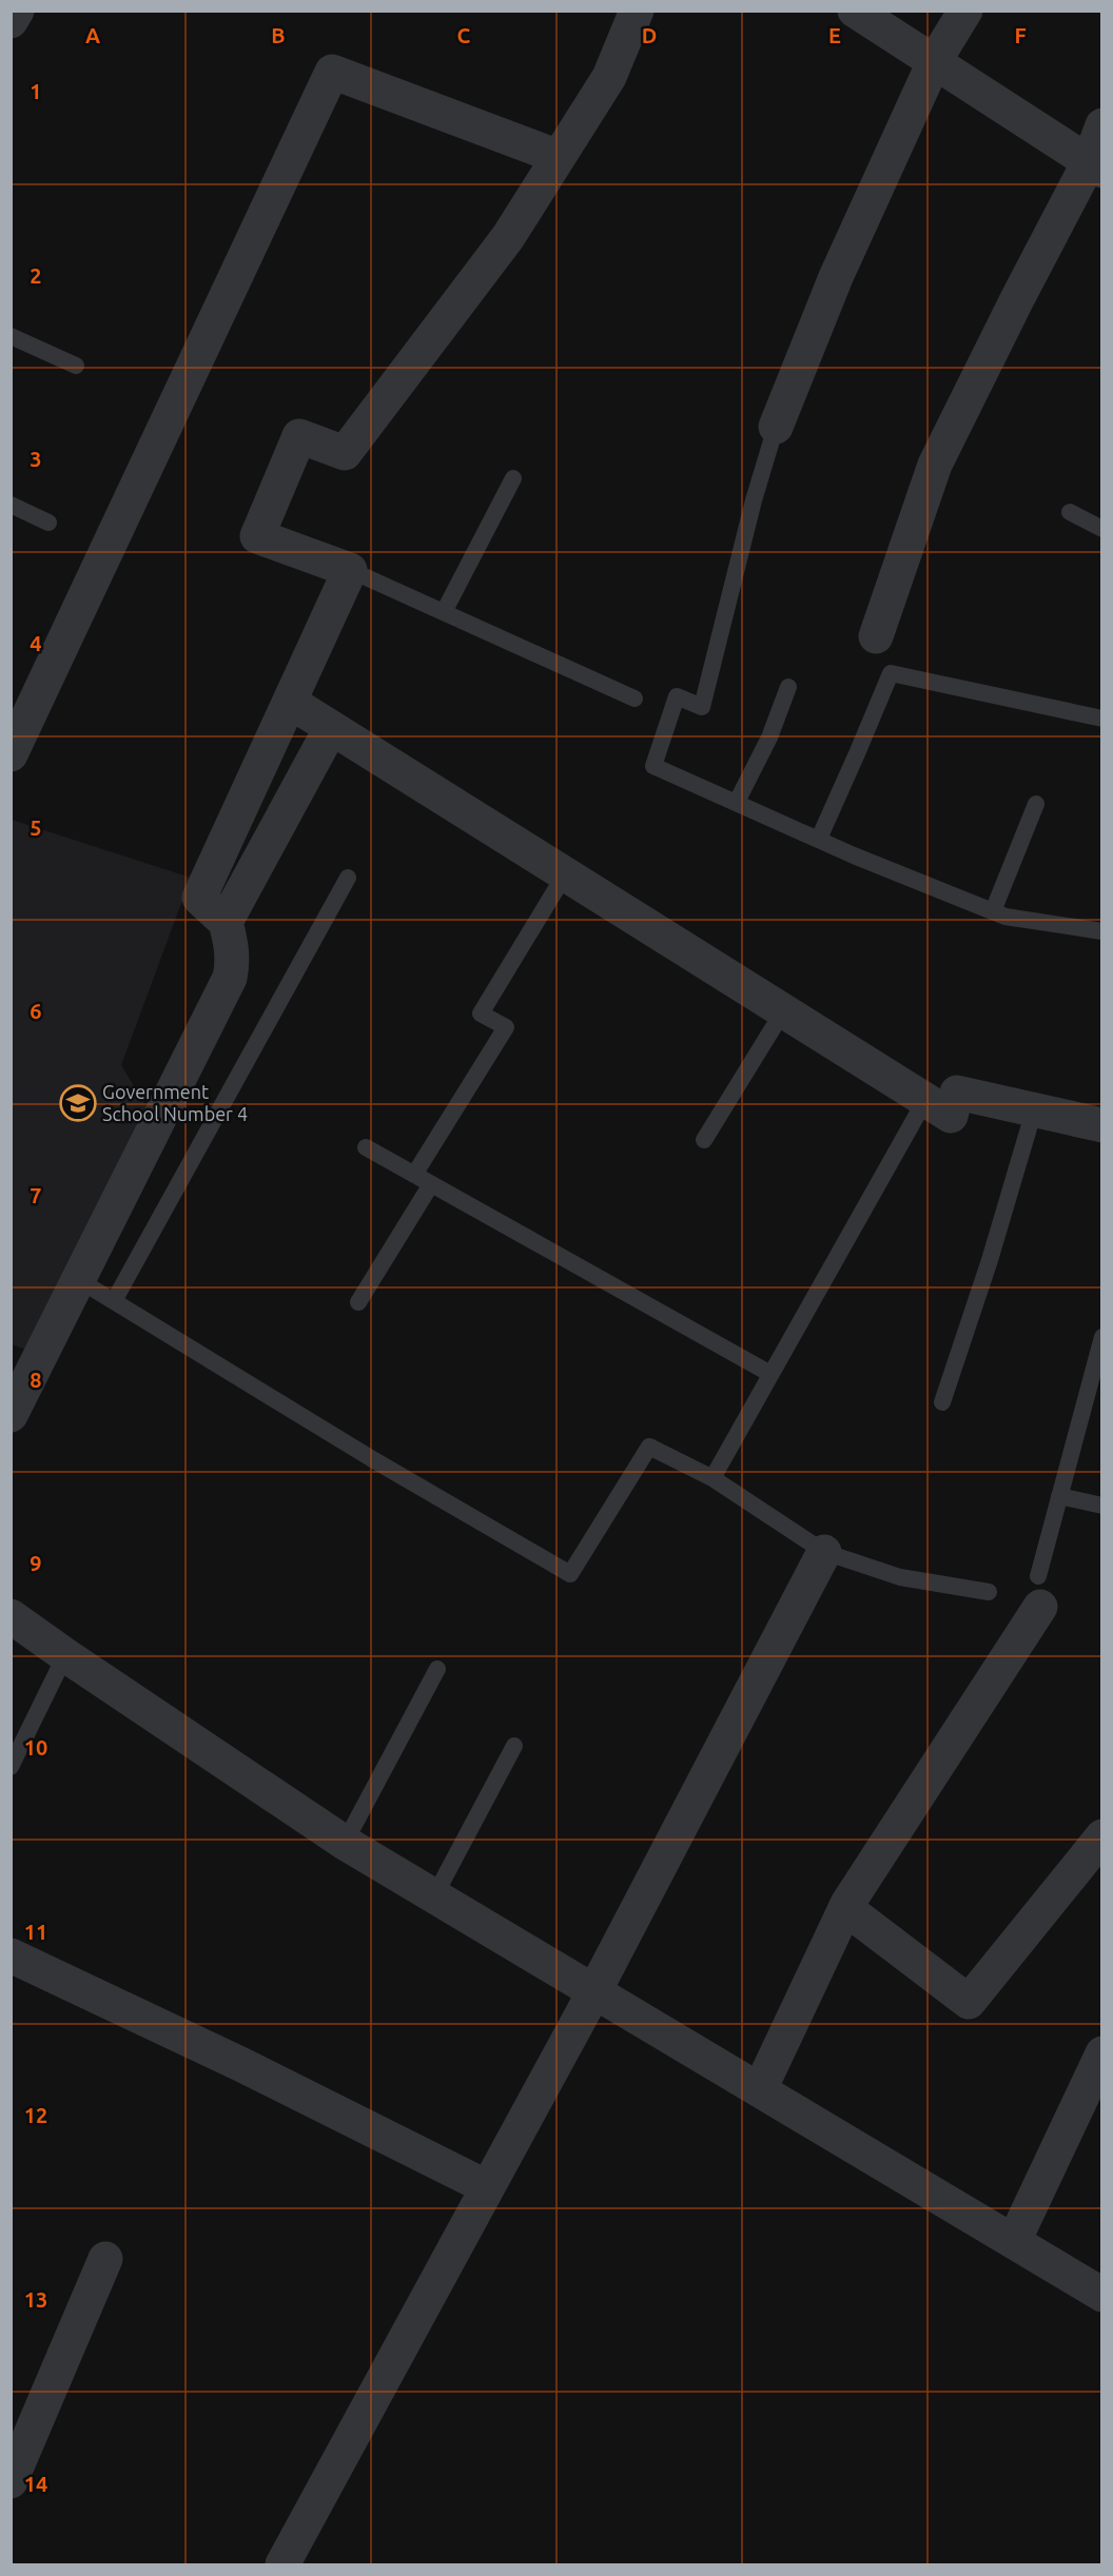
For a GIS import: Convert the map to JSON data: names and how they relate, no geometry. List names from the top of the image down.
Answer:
{
  "places": {
    "school or university": ["Government School Number 4"]
  },
  "grid": {
    "columns": [
      "A",
      "B",
      "C",
      "D",
      "E",
      "F"
    ],
    "rows": [
      "1",
      "2",
      "3",
      "4",
      "5",
      "6",
      "7",
      "8",
      "9",
      "10",
      "11",
      "12",
      "13",
      "14"
    ]
  }
}
